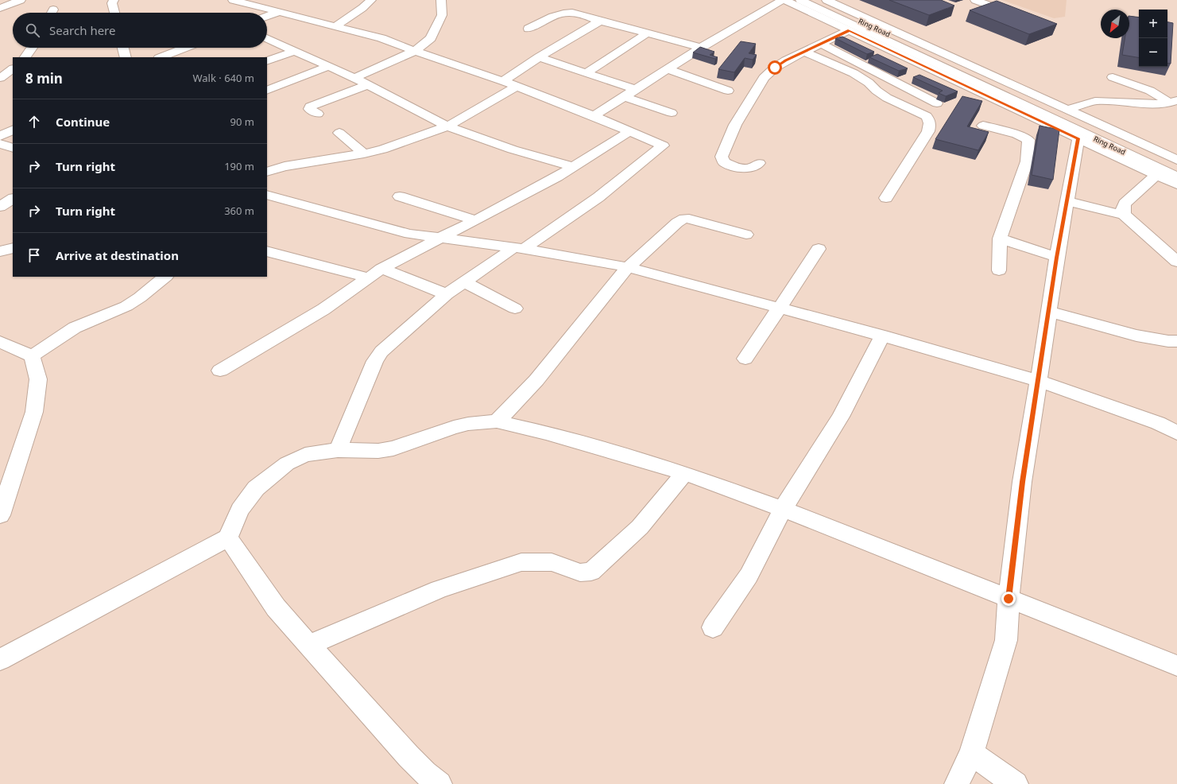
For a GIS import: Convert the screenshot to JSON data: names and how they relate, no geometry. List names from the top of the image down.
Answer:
{
  "streets": {
    "main road": ["Ring Road"]
  },
  "north": "bottom left",
  "page": {
    "map_buttons": ["+", "−"],
    "search": "Search here",
    "heading": ["8 min", "Walk · 640 m"],
    "list": [
      ["Continue", "90 m"],
      ["Turn right", "190 m"],
      ["Turn right", "360 m"],
      "Arrive at destination"
    ]
  }
}
